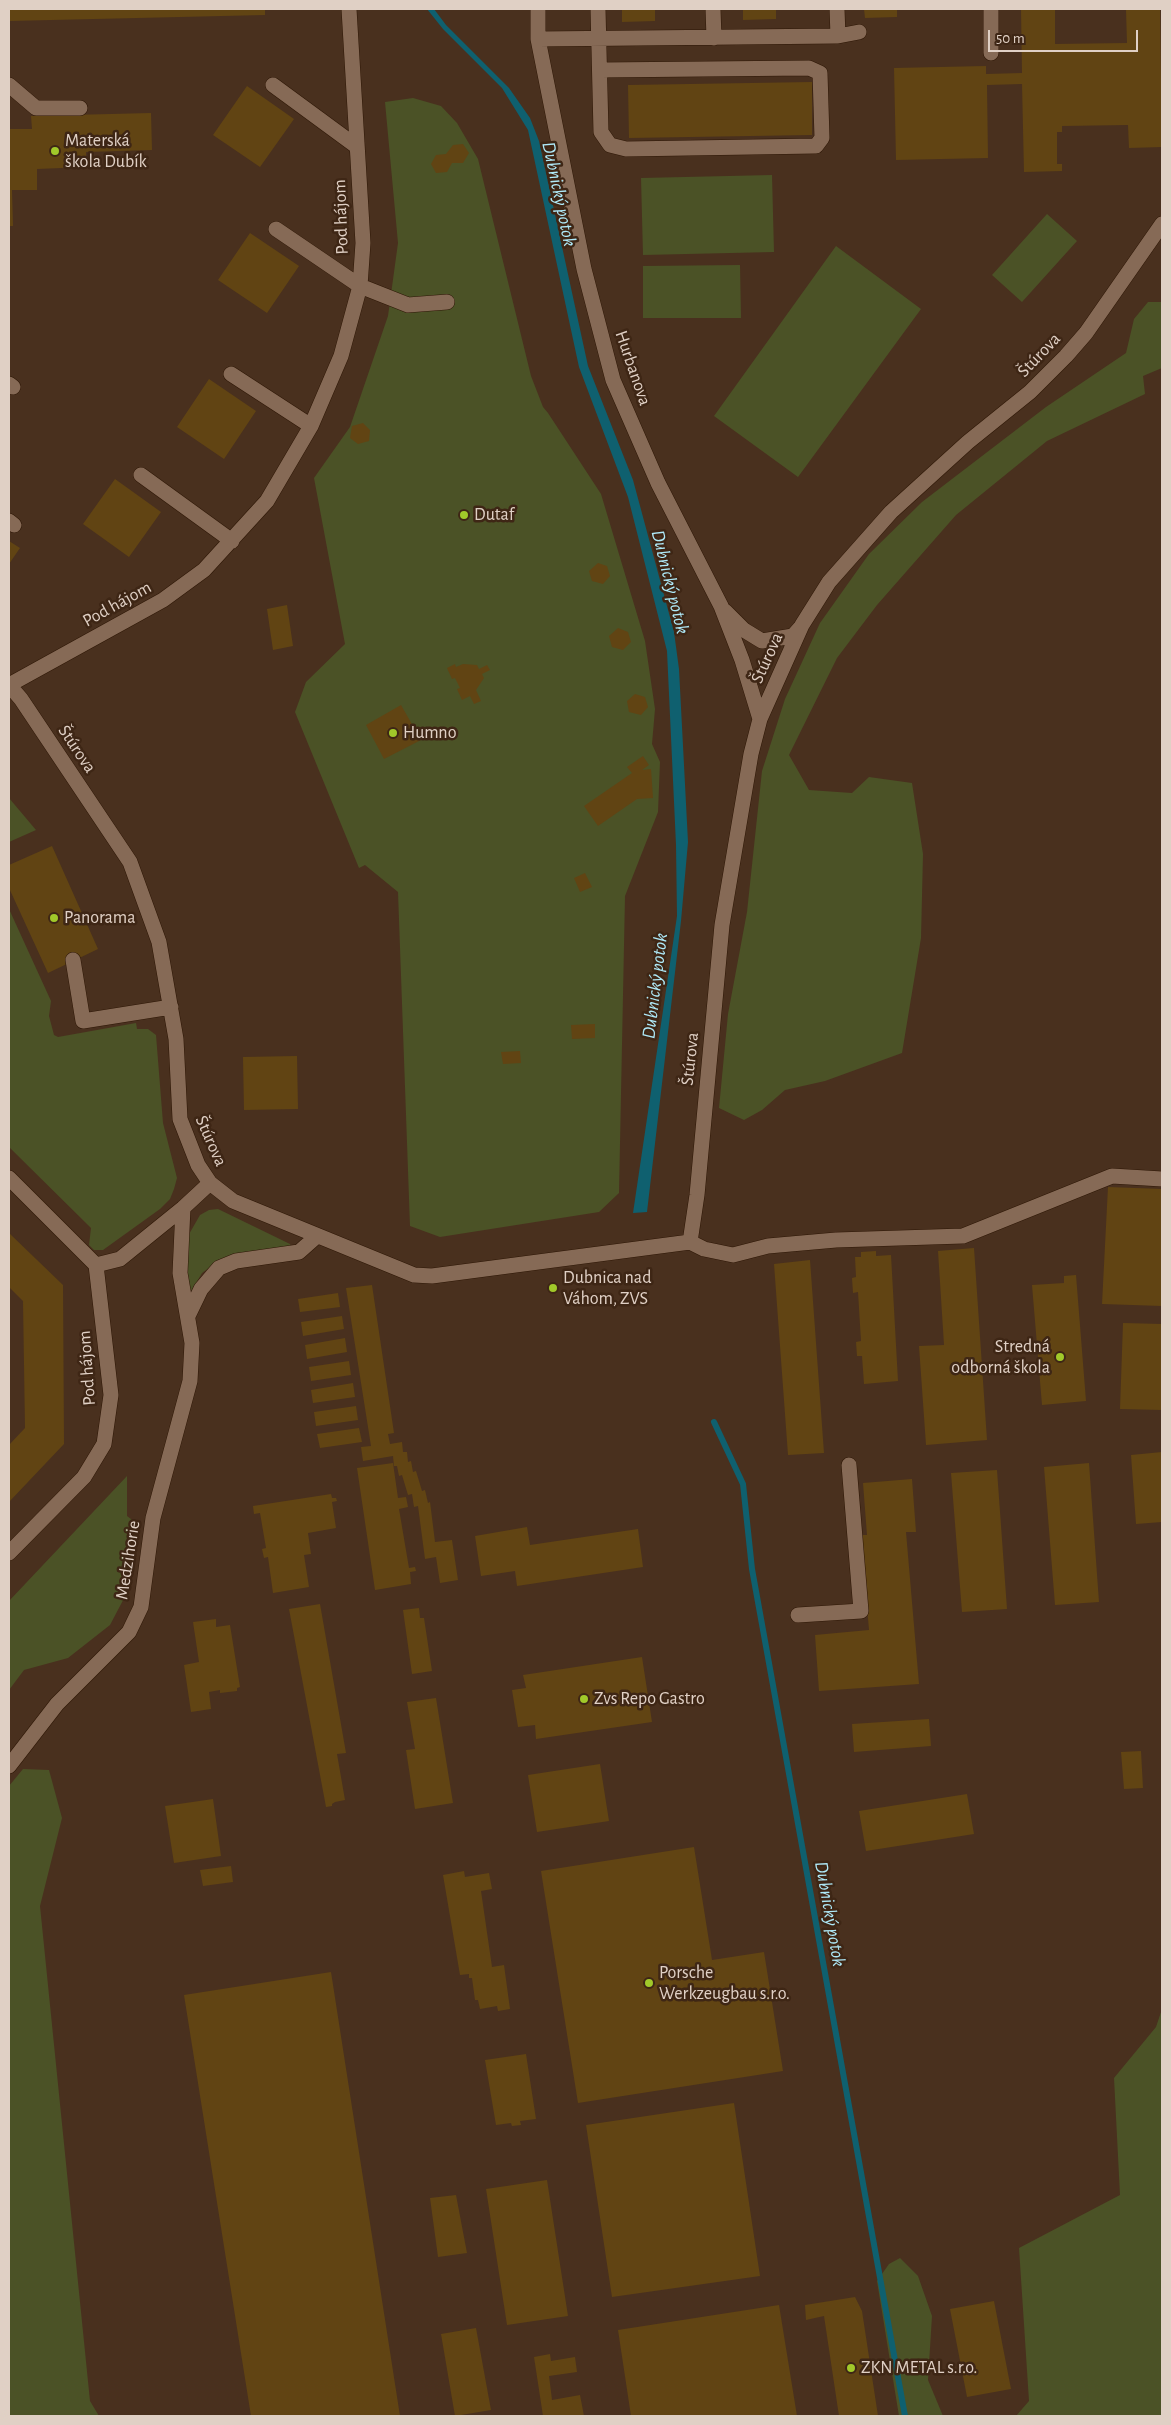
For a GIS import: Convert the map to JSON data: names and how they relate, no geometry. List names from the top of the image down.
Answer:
{
  "streets": {
    "street": [
      "Pod hájom",
      "Štúrova",
      "Hurbanova",
      "Medzihorie"
    ]
  },
  "crossings": [
    ["Pod hájom", "Štúrova"],
    ["Štúrova", "Hurbanova"]
  ],
  "water": ["Dubnický potok"],
  "places": [
    "Materská škola Dubík",
    "Dutaf",
    "Humno",
    "Panorama",
    "Dubnica nad Váhom, ZVS",
    "Stredná odborná škola",
    "Zvs Repo Gastro",
    "Porsche Werkzeugbau s.r.o.",
    "ZKN METAL s.r.o."
  ],
  "scale_bar": "50 m"
}
